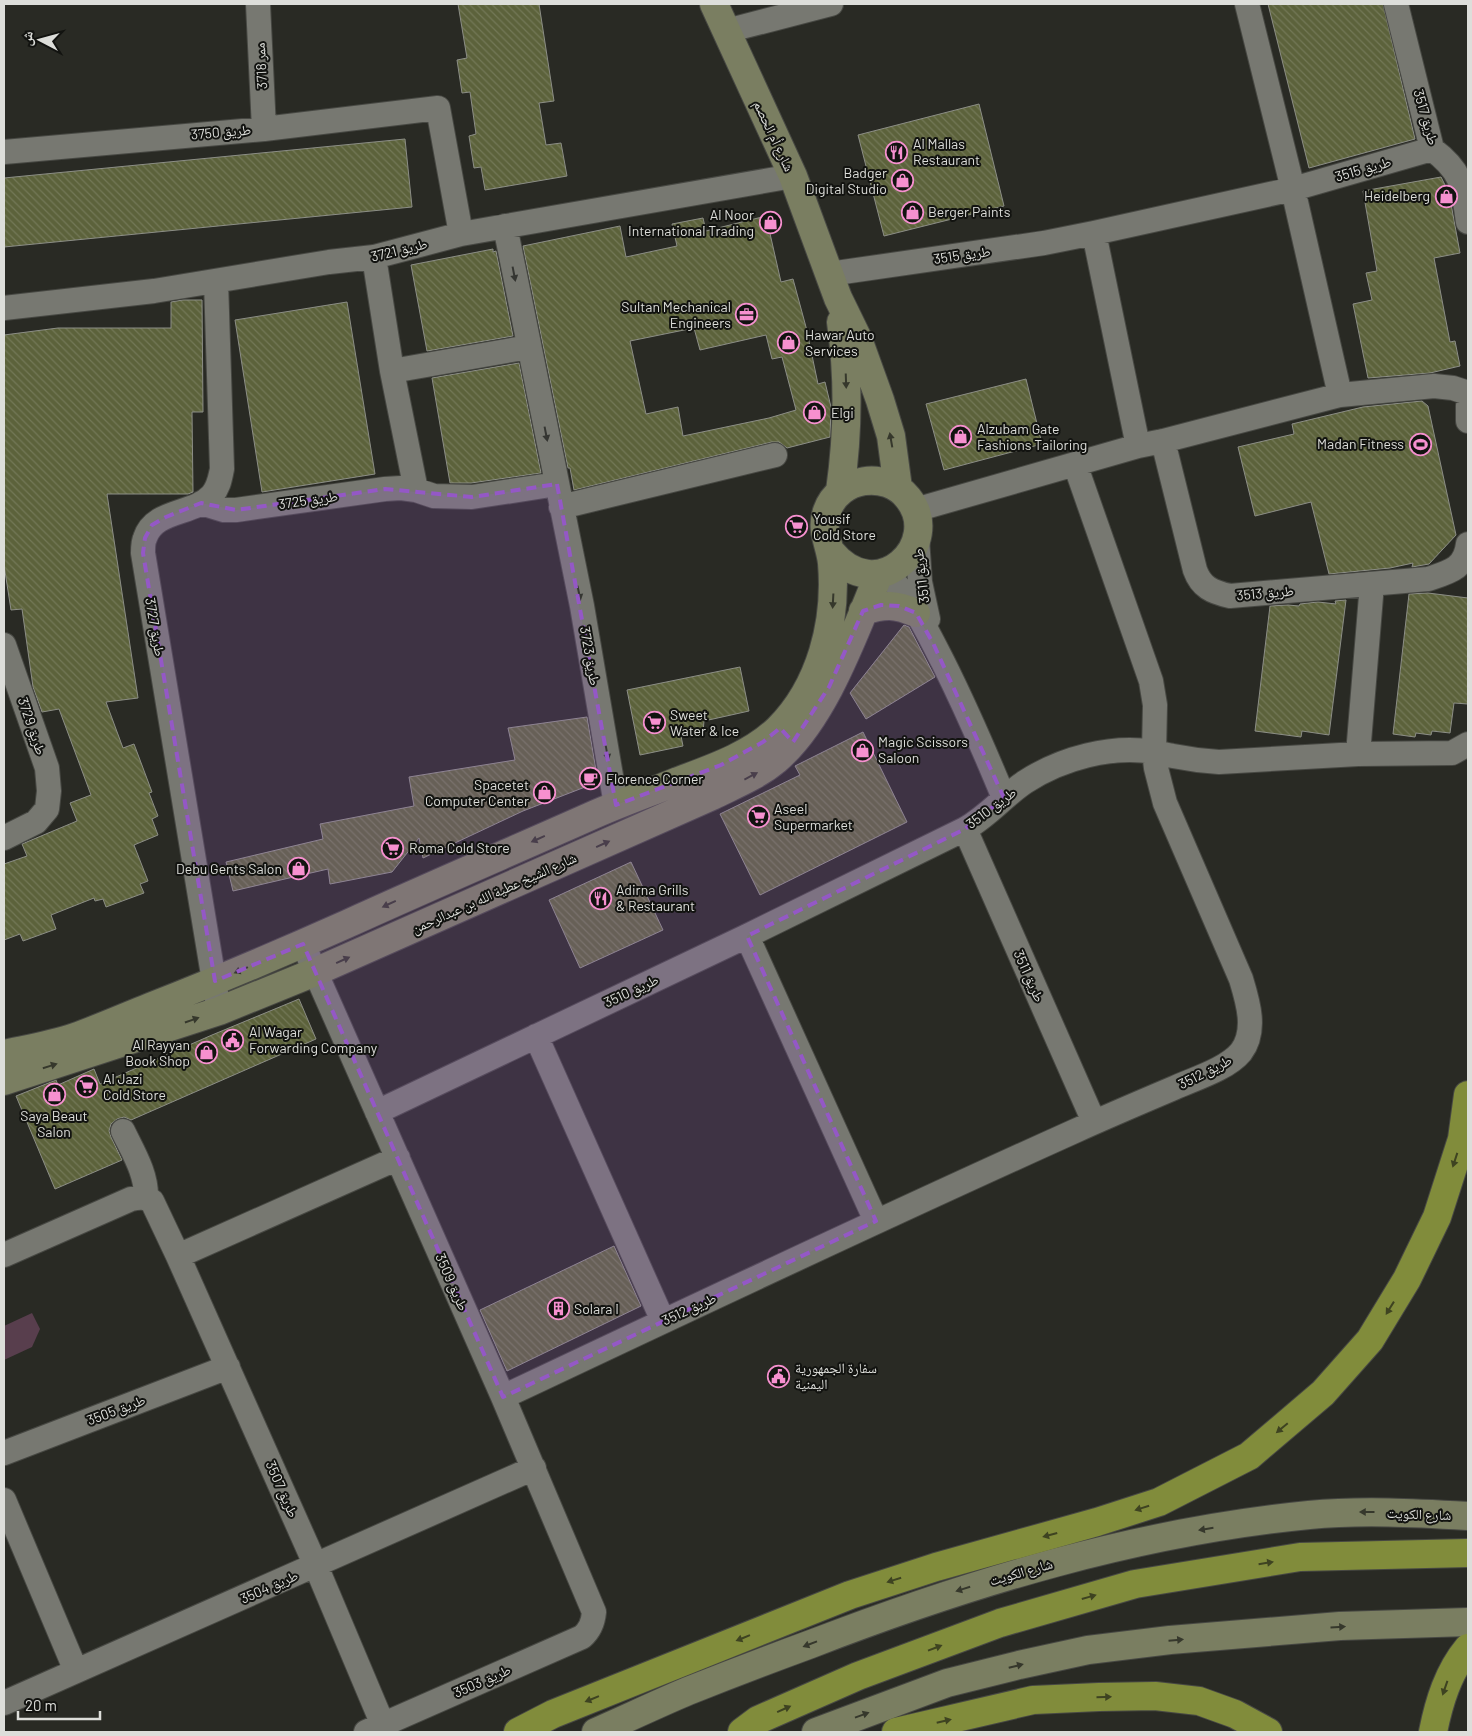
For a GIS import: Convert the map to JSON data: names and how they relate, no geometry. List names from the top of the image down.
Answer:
{
  "streets": {
    "street": [
      "ممر 3718",
      "طريق 3517",
      "طريق 3750",
      "شارع أم الحصم",
      "طريق 3515",
      "طريق 3721",
      "طريق 3725",
      "طريق 3511",
      "طريق 3513",
      "طريق 3727",
      "طريق 3723",
      "طريق 3729",
      "طريق 3510",
      "شارع الشيخ عطية الله بن عبدالرحمن",
      "طريق 3512",
      "طريق 3509",
      "طريق 3505",
      "طريق 3507",
      "شارع الكويت",
      "طريق 3504",
      "طريق 3503"
    ]
  },
  "crossings": [
    ["ممر 3718", "طريق 3750"],
    ["طريق 3517", "طريق 3515"],
    ["طريق 3750", "طريق 3721"],
    ["شارع أم الحصم", "طريق 3515"],
    ["شارع أم الحصم", "طريق 3721"],
    ["شارع أم الحصم", "طريق 3511"],
    ["شارع أم الحصم", "شارع الشيخ عطية الله بن عبدالرحمن"],
    ["طريق 3721", "طريق 3727"],
    ["طريق 3721", "طريق 3723"],
    ["طريق 3725", "طريق 3727"],
    ["طريق 3725", "طريق 3723"],
    ["طريق 3511", "طريق 3510"],
    ["طريق 3511", "شارع الشيخ عطية الله بن عبدالرحمن"],
    ["طريق 3511", "طريق 3512"],
    ["طريق 3727", "شارع الشيخ عطية الله بن عبدالرحمن"],
    ["طريق 3723", "شارع الشيخ عطية الله بن عبدالرحمن"],
    ["طريق 3510", "طريق 3512"],
    ["طريق 3510", "طريق 3509"],
    ["شارع الشيخ عطية الله بن عبدالرحمن", "طريق 3509"],
    ["طريق 3512", "طريق 3509"],
    ["طريق 3509", "طريق 3504"],
    ["طريق 3509", "طريق 3503"],
    ["طريق 3505", "طريق 3507"],
    ["طريق 3507", "طريق 3504"],
    ["طريق 3507", "طريق 3503"]
  ],
  "places": {
    "restaurant": ["Al Mallas Restaurant", "Adirna Grills & Restaurant"],
    "shop": [
      "Badger Digital Studio",
      "Heidelberg",
      "Berger Paints",
      "Al Noor International Trading",
      "Hawar Auto Services",
      "Elgi",
      "Alzubam Gate Fashions Tailoring",
      "Magic Scissors Saloon",
      "Spacetet Computer Center",
      "Debu Gents Salon",
      "Al Rayyan Book Shop",
      "Saya Beaut Salon"
    ],
    "office": ["Sultan Mechanical Engineers"],
    "sports": ["Madan Fitness"],
    "supermarket": [
      "Yousif Cold Store",
      "Sweet Water & Ice",
      "Aseel Supermarket",
      "Roma Cold Store",
      "Al Jazi Cold Store"
    ],
    "cafe": ["Florence Corner"],
    "public building": ["Al Wagar Forwarding Company", "سفارة الجمهورية اليمنية"],
    "building": ["Solara I"]
  },
  "scale_bar": "20 m",
  "north": "left"
}
